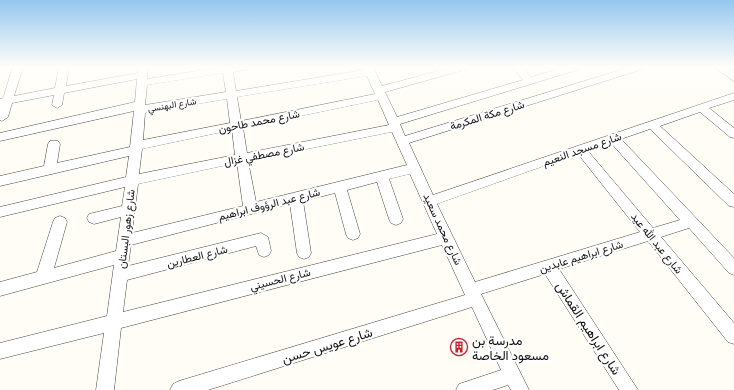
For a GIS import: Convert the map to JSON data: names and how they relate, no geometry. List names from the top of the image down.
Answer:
{
  "streets": {
    "street": [
      "شارع البهنسي",
      "شارع مكة المكرمة",
      "شارع محمد طاحون",
      "شارع مسجد النعيم",
      "شارع مصطفي غزال",
      "شارع عبد الرؤوف ابراهيم",
      "شارع زهور البستان",
      "شارع محمد سعيد",
      "شارع عبد الله عيد",
      "شارع العطارين",
      "شارع ابراهيم عابدين",
      "شارع الحسيني",
      "شارع ابراهيم القماش",
      "شارع عويس حسن"
    ]
  },
  "crossings": [
    ["شارع البهنسي", "شارع زهور البستان"],
    ["شارع مكة المكرمة", "شارع محمد سعيد"],
    ["شارع محمد طاحون", "شارع زهور البستان"],
    ["شارع محمد طاحون", "شارع محمد سعيد"],
    ["شارع مسجد النعيم", "شارع محمد سعيد"],
    ["شارع مسجد النعيم", "شارع عبد الله عيد"],
    ["شارع مصطفي غزال", "شارع زهور البستان"],
    ["شارع مصطفي غزال", "شارع محمد سعيد"],
    ["شارع عبد الرؤوف ابراهيم", "شارع زهور البستان"],
    ["شارع عبد الرؤوف ابراهيم", "شارع محمد سعيد"],
    ["شارع زهور البستان", "شارع العطارين"],
    ["شارع زهور البستان", "شارع الحسيني"],
    ["شارع محمد سعيد", "شارع ابراهيم عابدين"],
    ["شارع محمد سعيد", "شارع الحسيني"],
    ["شارع محمد سعيد", "شارع عويس حسن"],
    ["شارع عبد الله عيد", "شارع ابراهيم عابدين"],
    ["شارع ابراهيم عابدين", "شارع ابراهيم القماش"],
    ["شارع ابراهيم عابدين", "شارع عويس حسن"]
  ],
  "places": {
    "building": ["مدرسة بن مسعود الخاصة"]
  }
}
